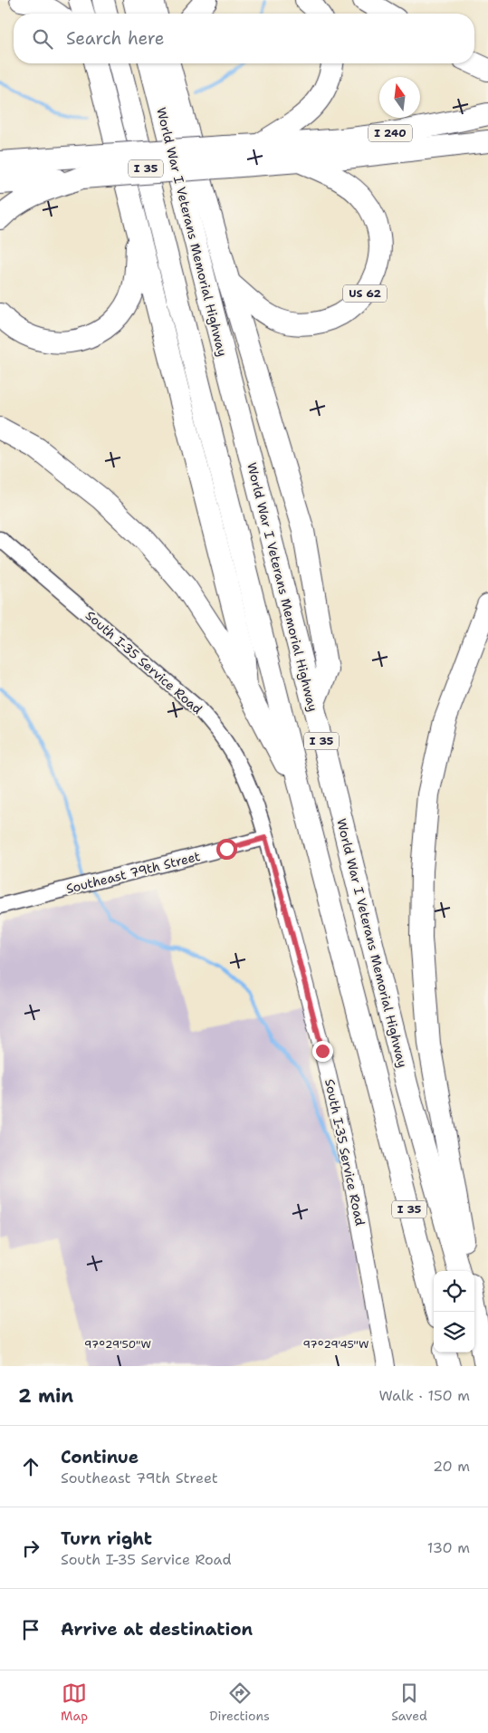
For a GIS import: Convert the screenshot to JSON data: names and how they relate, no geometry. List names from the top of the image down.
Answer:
{
  "streets": {
    "highway": [
      "I 240",
      "I 35",
      "World War I Veterans Memorial Highway",
      "US 62"
    ],
    "main road": ["South I-35 Service Road"],
    "street": ["Southeast 79th Street"]
  },
  "crossings": [
    ["I 240", "US 62"],
    ["South I-35 Service Road", "Southeast 79th Street"]
  ],
  "north": "top",
  "page": {
    "search": "Search here",
    "heading": ["2 min", "Walk · 150 m"],
    "list": [
      ["Continue", "Southeast 79th Street", "20 m"],
      ["Turn right", "South I-35 Service Road", "130 m"],
      "Arrive at destination"
    ],
    "nav": ["Map", "Directions", "Saved"]
  },
  "coordinates": ["97°29'50\"W", "97°29'45\"W"]
}
